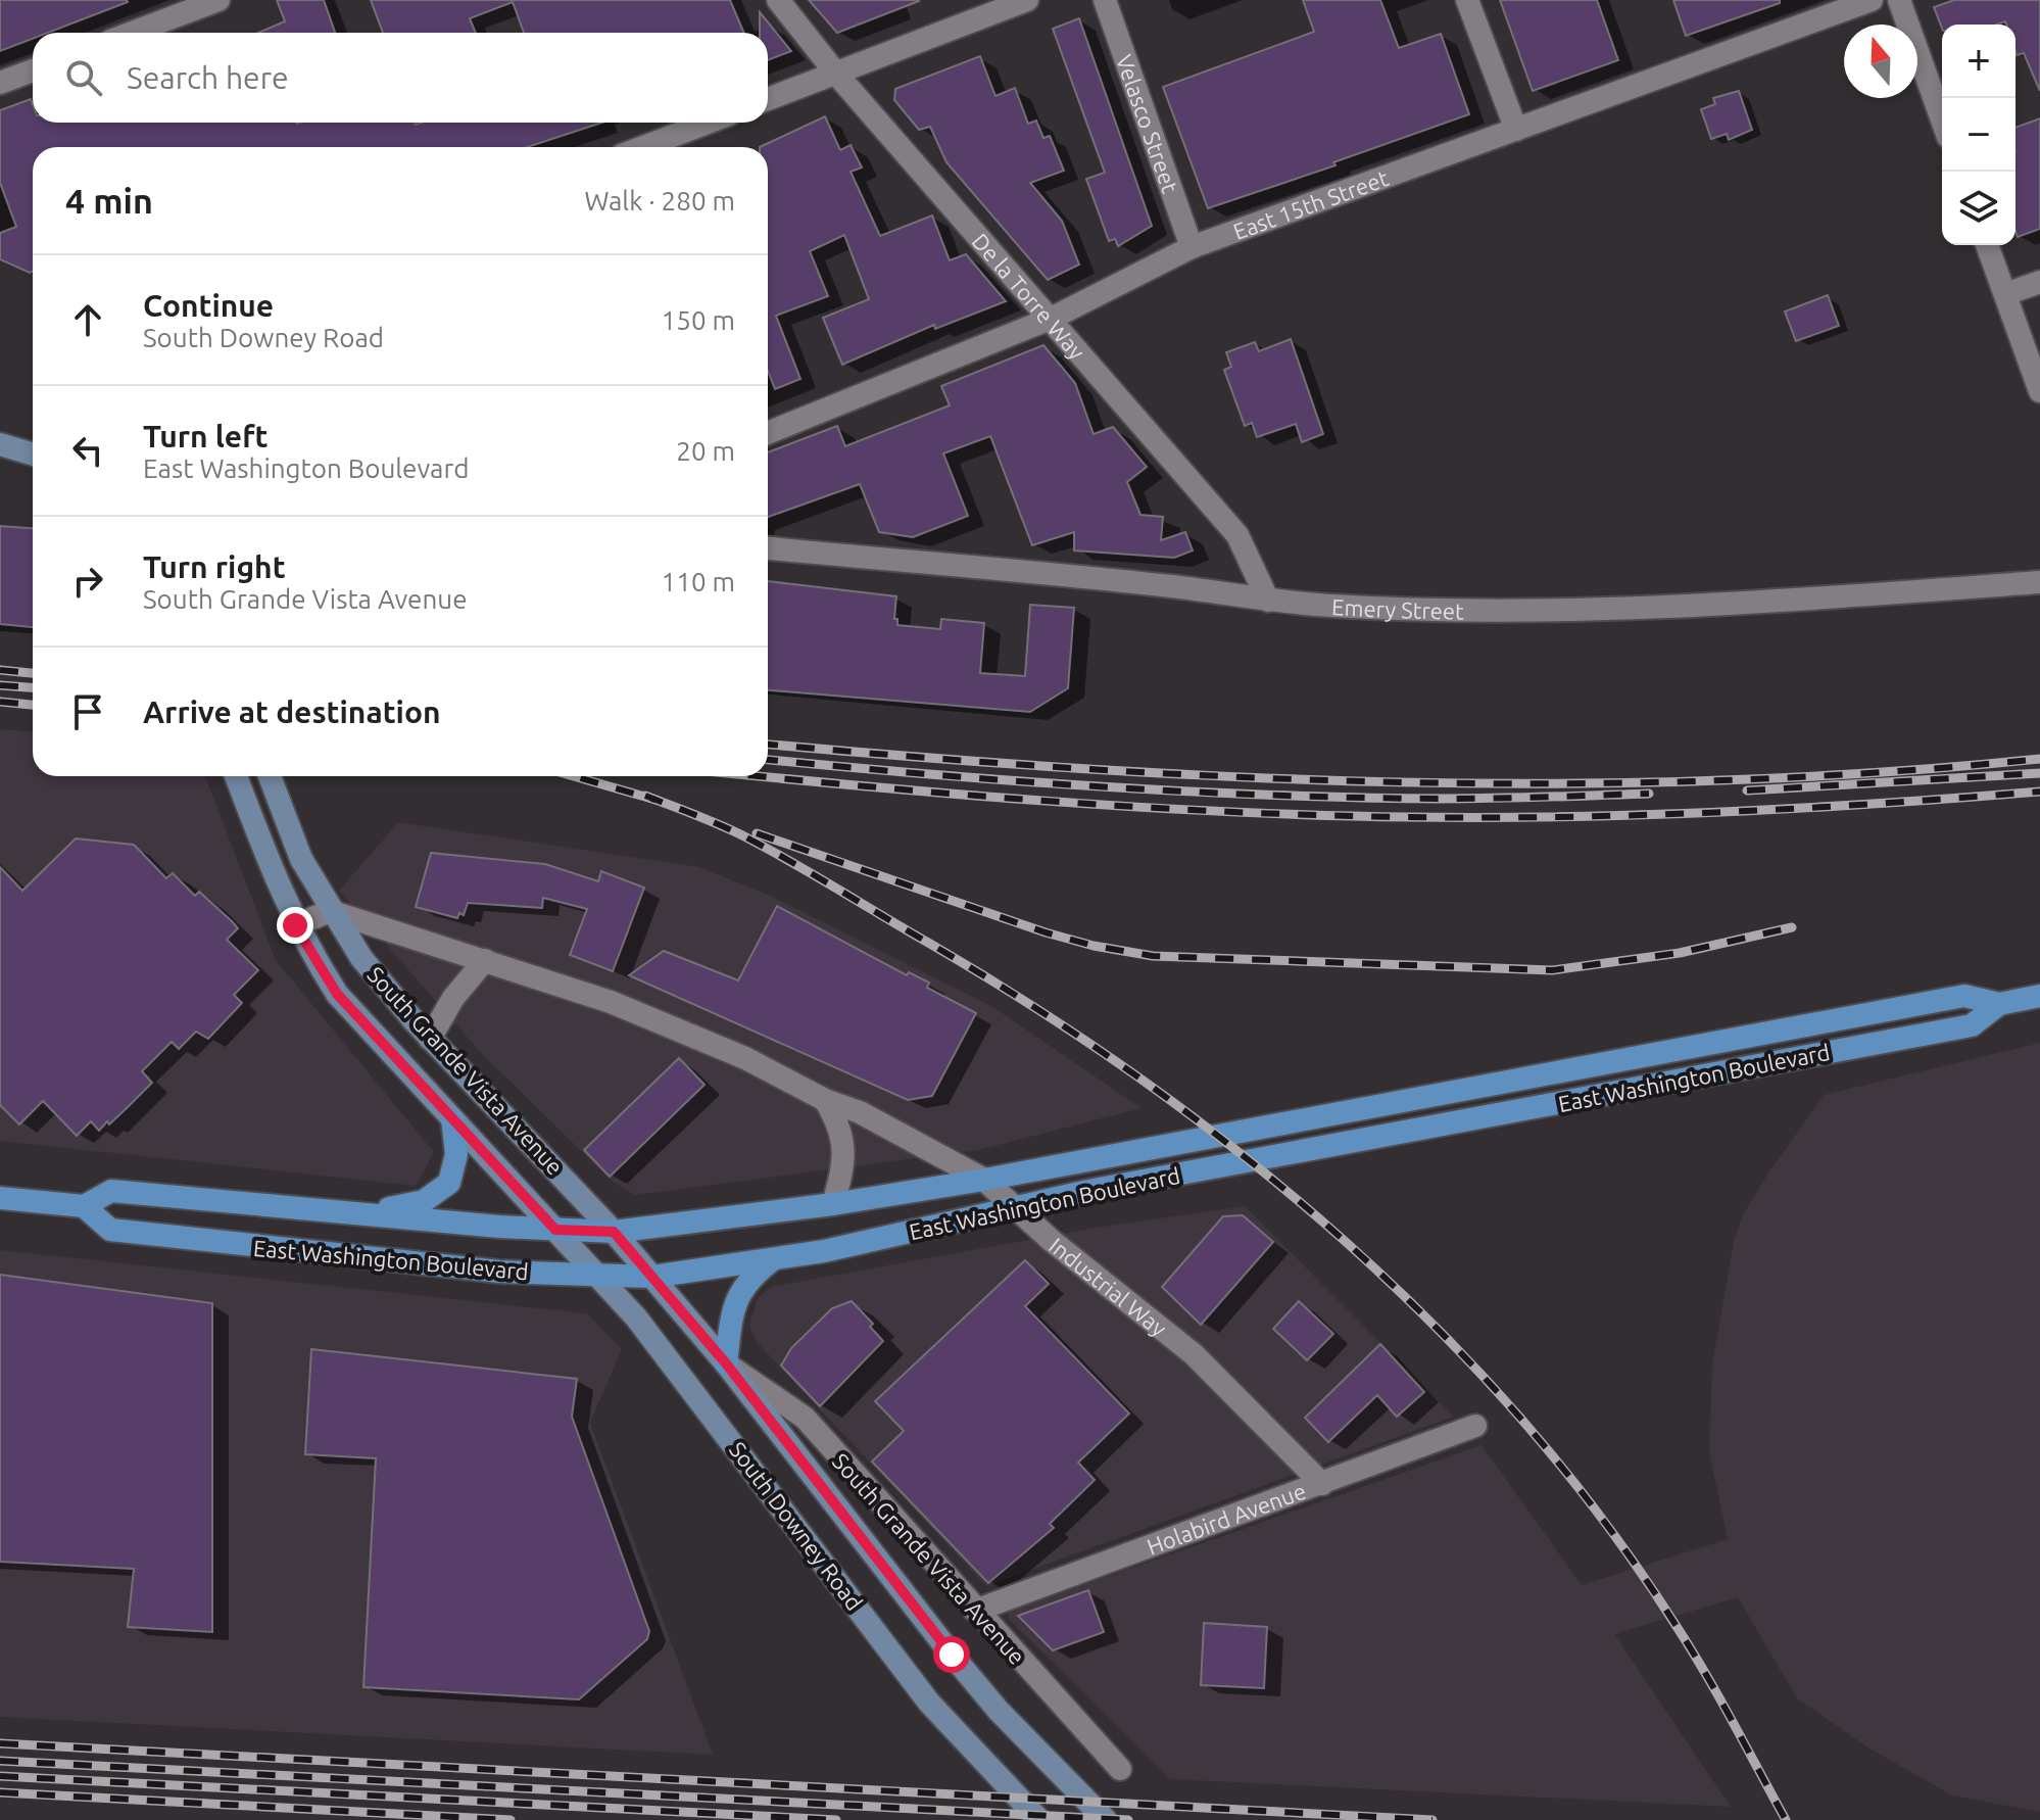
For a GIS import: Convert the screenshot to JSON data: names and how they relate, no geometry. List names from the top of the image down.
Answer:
{
  "streets": {
    "main road": ["South Grande Vista Avenue", "East Washington Boulevard", "South Downey Road"],
    "street": [
      "Velasco Street",
      "East 15th Street",
      "De la Torre Way",
      "Emery Street",
      "Industrial Way",
      "Holabird Avenue"
    ]
  },
  "crossings": [
    ["Velasco Street", "East 15th Street"],
    ["East 15th Street", "De la Torre Way"],
    ["De la Torre Way", "Emery Street"],
    ["South Grande Vista Avenue", "East Washington Boulevard"],
    ["South Grande Vista Avenue", "Industrial Way"],
    ["South Grande Vista Avenue", "Holabird Avenue"],
    ["South Grande Vista Avenue", "South Downey Road"],
    ["East Washington Boulevard", "Industrial Way"],
    ["East Washington Boulevard", "South Downey Road"],
    ["Industrial Way", "Holabird Avenue"]
  ],
  "north": "top",
  "page": {
    "map_buttons": ["+", "−"],
    "search": "Search here",
    "heading": ["4 min", "Walk · 280 m"],
    "list": [
      ["Continue", "South Downey Road", "150 m"],
      ["Turn left", "East Washington Boulevard", "20 m"],
      ["Turn right", "South Grande Vista Avenue", "110 m"],
      "Arrive at destination"
    ]
  }
}
